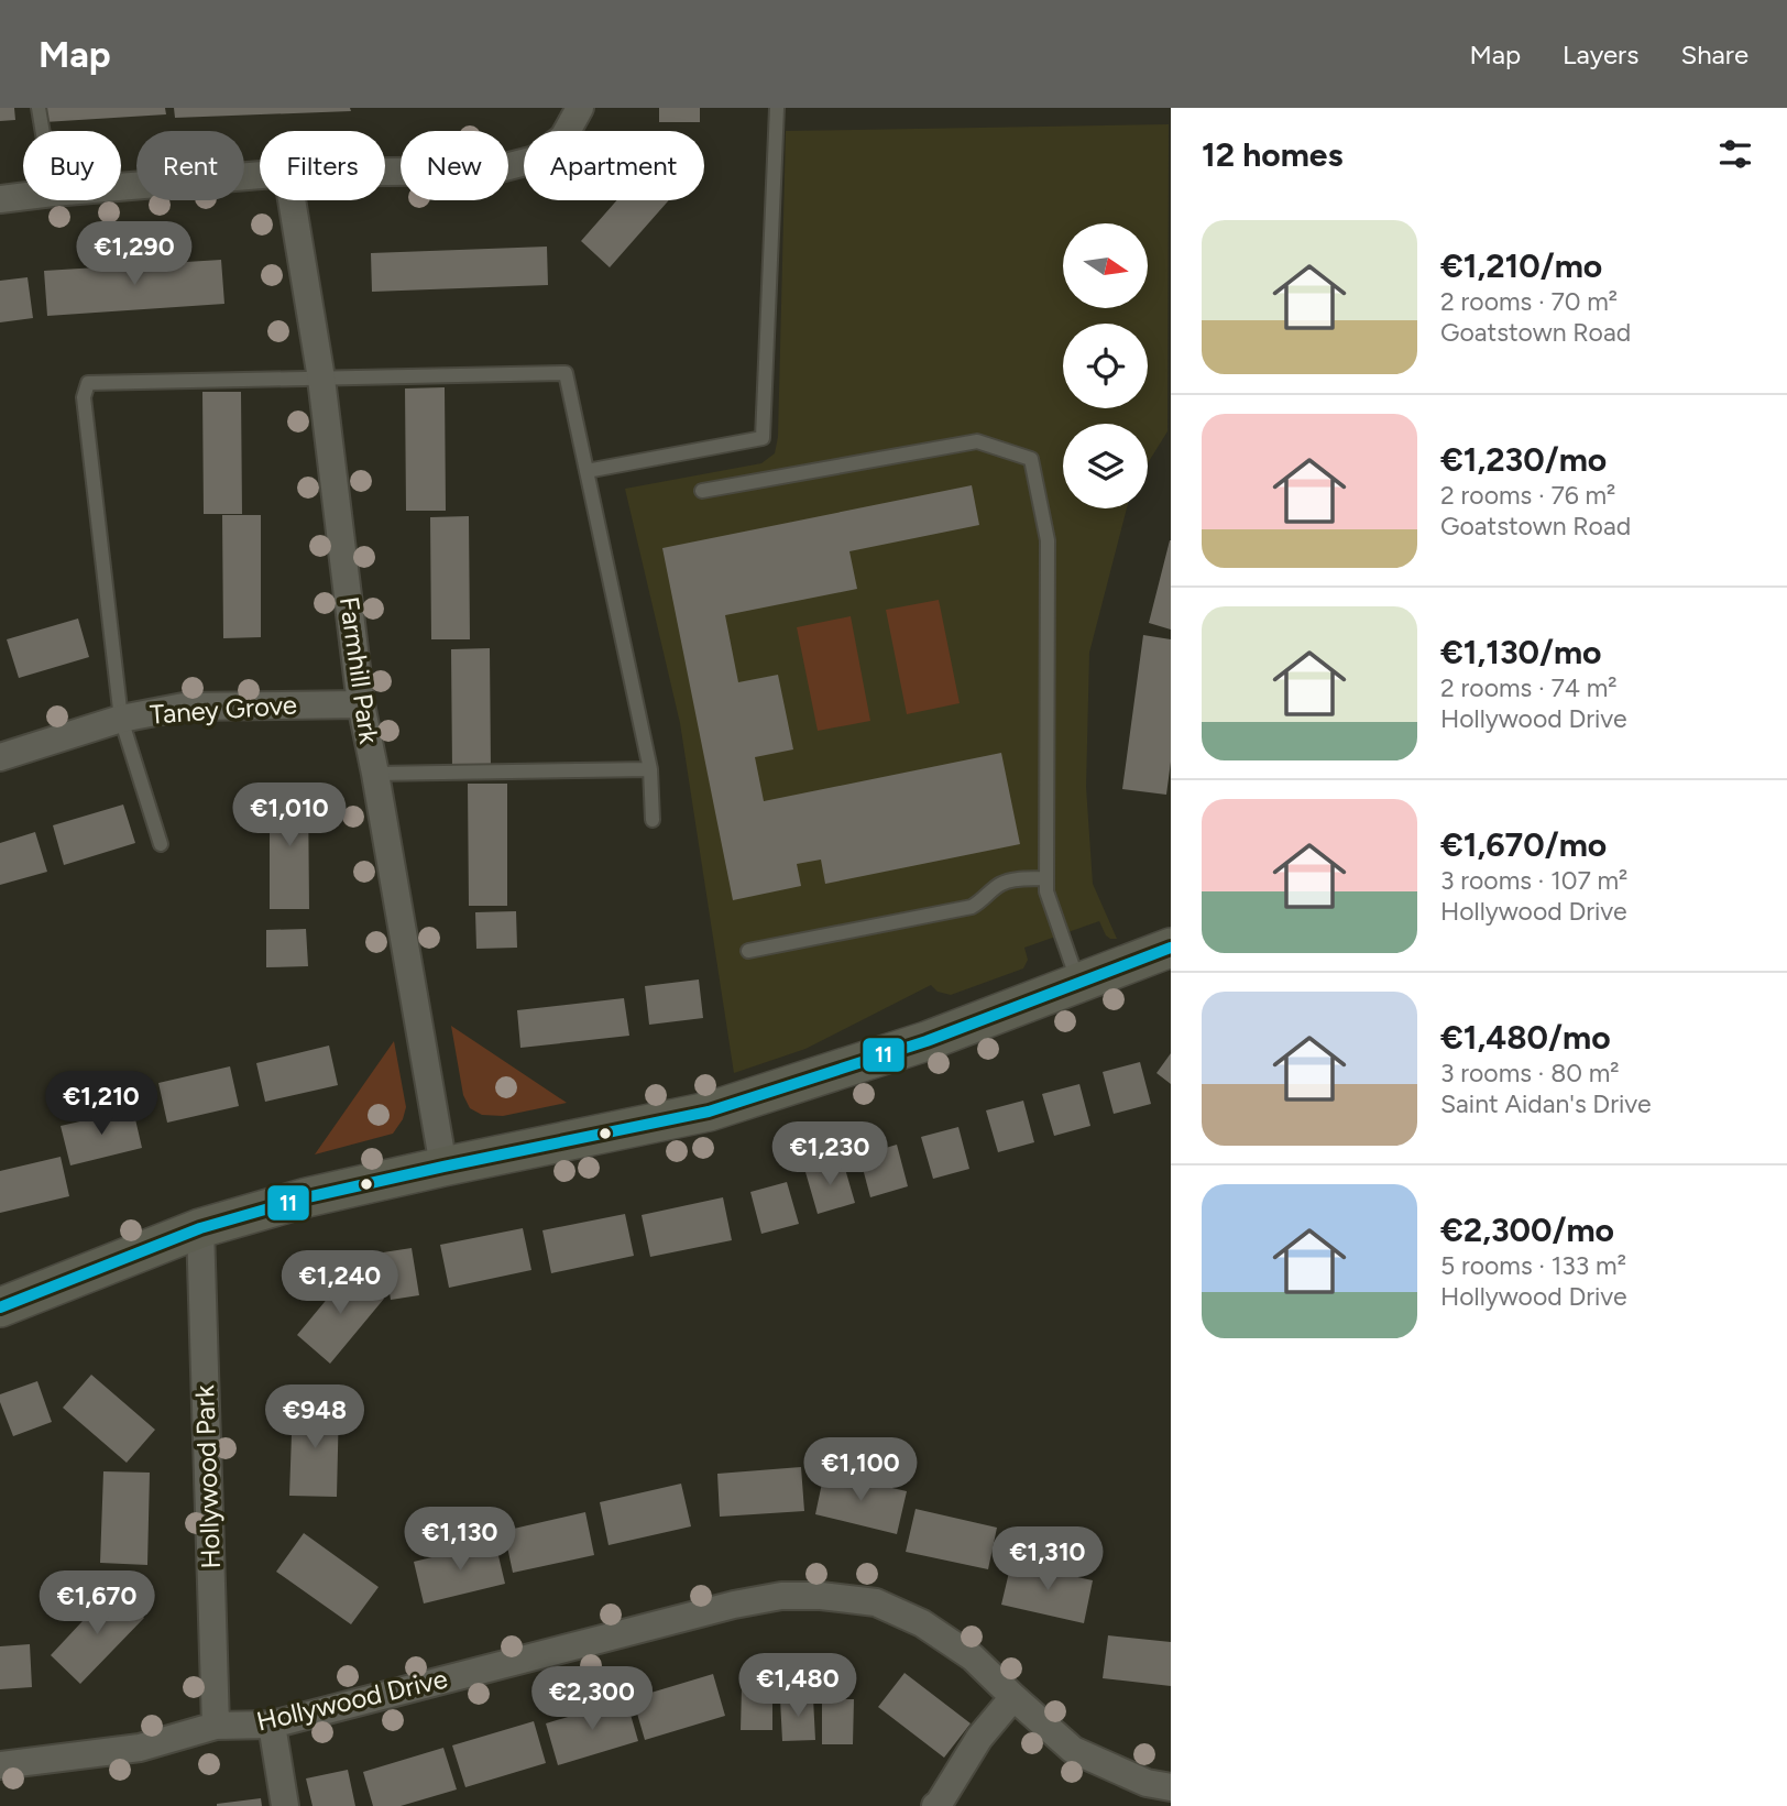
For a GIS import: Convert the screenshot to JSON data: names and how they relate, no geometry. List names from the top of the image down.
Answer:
{
  "streets": {
    "street": [
      "Farmhill Park",
      "Taney Grove",
      "Hollywood Park",
      "Hollywood Drive"
    ]
  },
  "crossings": [
    ["Farmhill Park", "Taney Grove"],
    ["Hollywood Park", "Hollywood Drive"]
  ],
  "lines": ["transit line 11"],
  "north": "right",
  "page": {
    "header": "Map",
    "nav": ["Map", "Layers", "Share"],
    "heading": "12 homes",
    "chip": [
      "Buy",
      "Rent",
      "Filters",
      "New",
      "Apartment"
    ],
    "list": [
      {
        "name": "€1,210/mo",
        "note": "2 rooms · 70 m² · Goatstown Road"
      },
      {
        "name": "€1,230/mo",
        "note": "2 rooms · 76 m² · Goatstown Road"
      },
      {
        "name": "€1,130/mo",
        "note": "2 rooms · 74 m² · Hollywood Drive"
      },
      {
        "name": "€1,670/mo",
        "note": "3 rooms · 107 m² · Hollywood Drive"
      },
      {
        "name": "€1,480/mo",
        "note": "3 rooms · 80 m² · Saint Aidan's Drive"
      },
      {
        "name": "€2,300/mo",
        "note": "5 rooms · 133 m² · Hollywood Drive"
      }
    ],
    "price": [
      "€1,290",
      "€1,010",
      "€1,210",
      "€1,230",
      "€1,240",
      "€948",
      "€1,100",
      "€1,130",
      "€1,310",
      "€1,670",
      "€1,480",
      "€2,300"
    ]
  }
}
